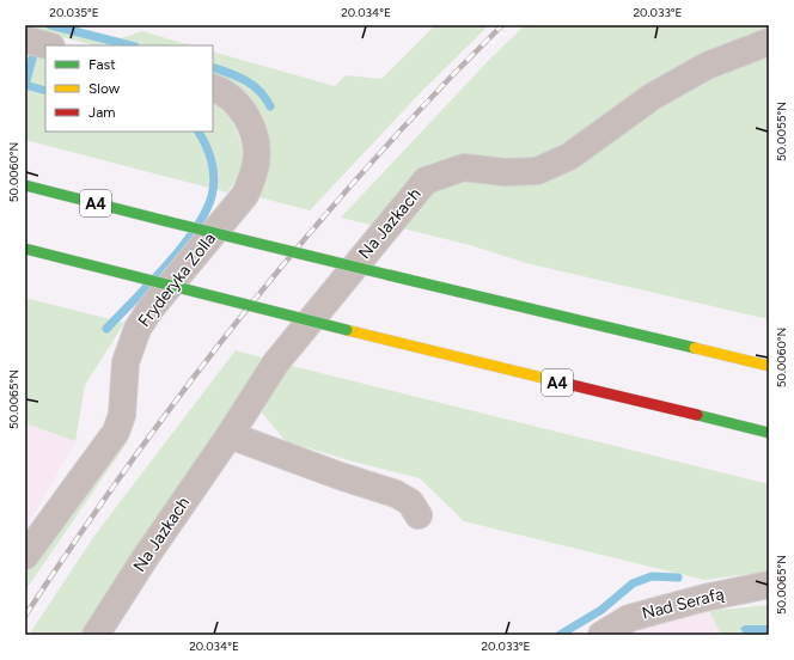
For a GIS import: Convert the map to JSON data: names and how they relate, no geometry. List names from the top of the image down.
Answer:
{
  "streets": {
    "highway": ["A4"],
    "street": ["Na Jazkach", "Fryderyka Zolla", "Nad Serafą"]
  },
  "legend": ["Fast", "Slow", "Jam"],
  "coordinates": [
    "20.035°E",
    "20.034°E",
    "20.033°E",
    "50.0055°N",
    "50.0060°N",
    "50.0065°N"
  ]
}
